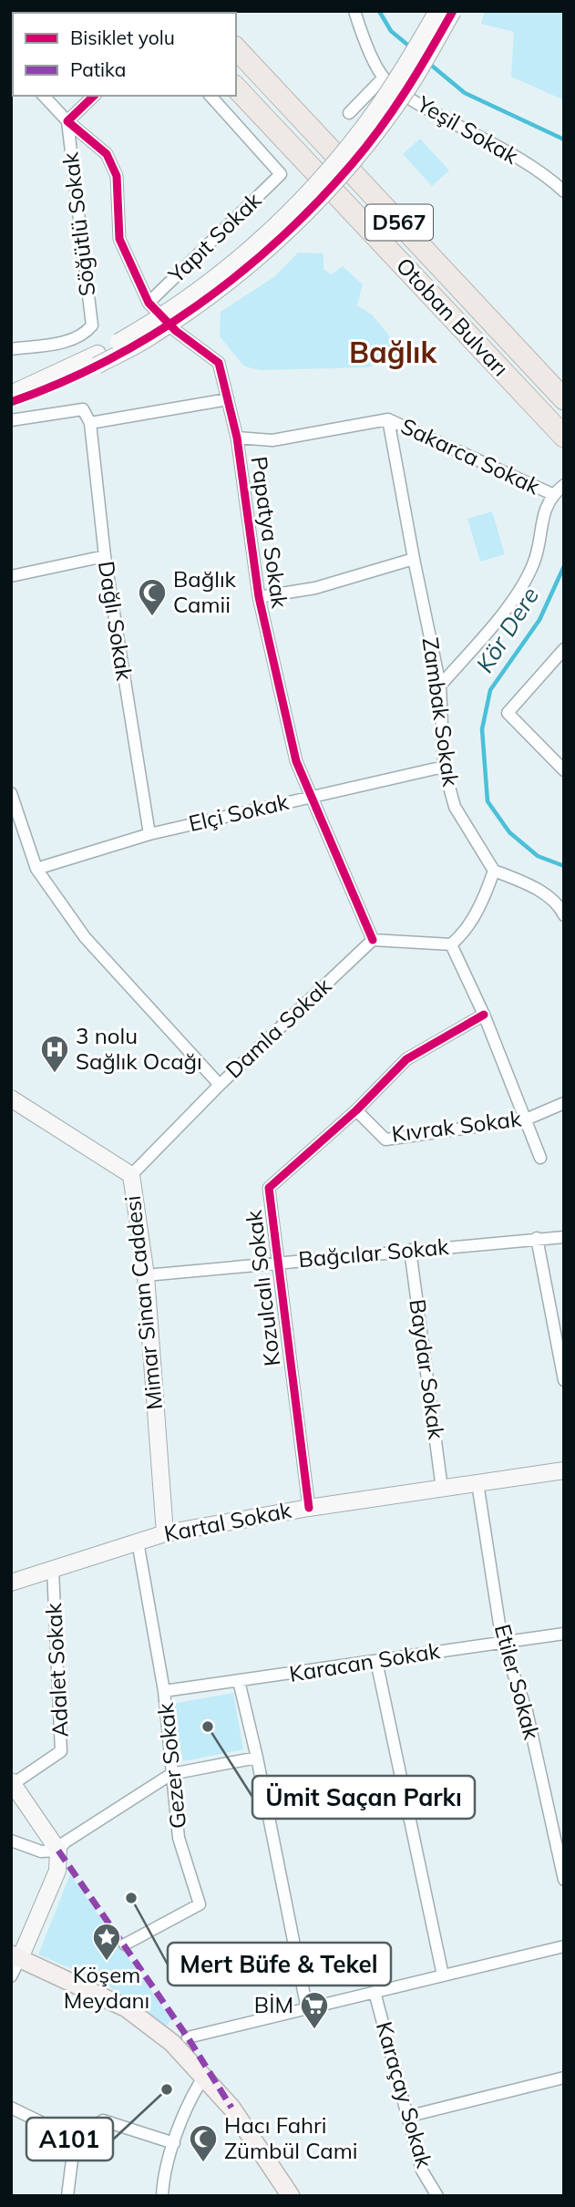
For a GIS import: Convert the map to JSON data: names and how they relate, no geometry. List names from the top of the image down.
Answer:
{
  "streets": {
    "highway": ["D567", "Otoban Bulvarı"],
    "street": [
      "Yeşil Sokak",
      "Söğütlü Sokak",
      "Yapıt Sokak",
      "Sakarca Sokak",
      "Papatya Sokak",
      "Dağlı Sokak",
      "Zambak Sokak",
      "Elçi Sokak",
      "Damla Sokak",
      "Kıvrak Sokak",
      "Bağcılar Sokak",
      "Kozulcalı Sokak",
      "Mimar Sinan Caddesi",
      "Baydar Sokak",
      "Kartal Sokak",
      "Karacan Sokak",
      "Adalet Sokak",
      "Etiler Sokak",
      "Gezer Sokak",
      "Karaçay Sokak"
    ]
  },
  "crossings": [
    ["Söğütlü Sokak", "Papatya Sokak"],
    ["Yapıt Sokak", "Papatya Sokak"],
    ["Sakarca Sokak", "Papatya Sokak"],
    ["Sakarca Sokak", "Zambak Sokak"],
    ["Papatya Sokak", "Elçi Sokak"],
    ["Papatya Sokak", "Damla Sokak"],
    ["Dağlı Sokak", "Elçi Sokak"],
    ["Zambak Sokak", "Elçi Sokak"],
    ["Damla Sokak", "Mimar Sinan Caddesi"],
    ["Kıvrak Sokak", "Kozulcalı Sokak"],
    ["Bağcılar Sokak", "Kozulcalı Sokak"],
    ["Bağcılar Sokak", "Mimar Sinan Caddesi"],
    ["Bağcılar Sokak", "Baydar Sokak"],
    ["Kozulcalı Sokak", "Kartal Sokak"],
    ["Mimar Sinan Caddesi", "Kartal Sokak"],
    ["Baydar Sokak", "Kartal Sokak"],
    ["Kartal Sokak", "Adalet Sokak"],
    ["Kartal Sokak", "Etiler Sokak"],
    ["Kartal Sokak", "Gezer Sokak"],
    ["Karacan Sokak", "Etiler Sokak"],
    ["Karacan Sokak", "Gezer Sokak"]
  ],
  "districts": ["Bağlık"],
  "water": ["Kör Dere"],
  "places": {
    "mosque": ["Bağlık Camii", "Hacı Fahri Zümbül Cami"],
    "hospital": ["3 nolu Sağlık Ocağı"],
    "other": ["Ümit Saçan Parkı", "Mert Büfe & Tekel", "A101"],
    "place": ["Köşem Meydanı"],
    "supermarket": ["BİM"]
  },
  "legend": ["Bisiklet yolu", "Patika"]
}
